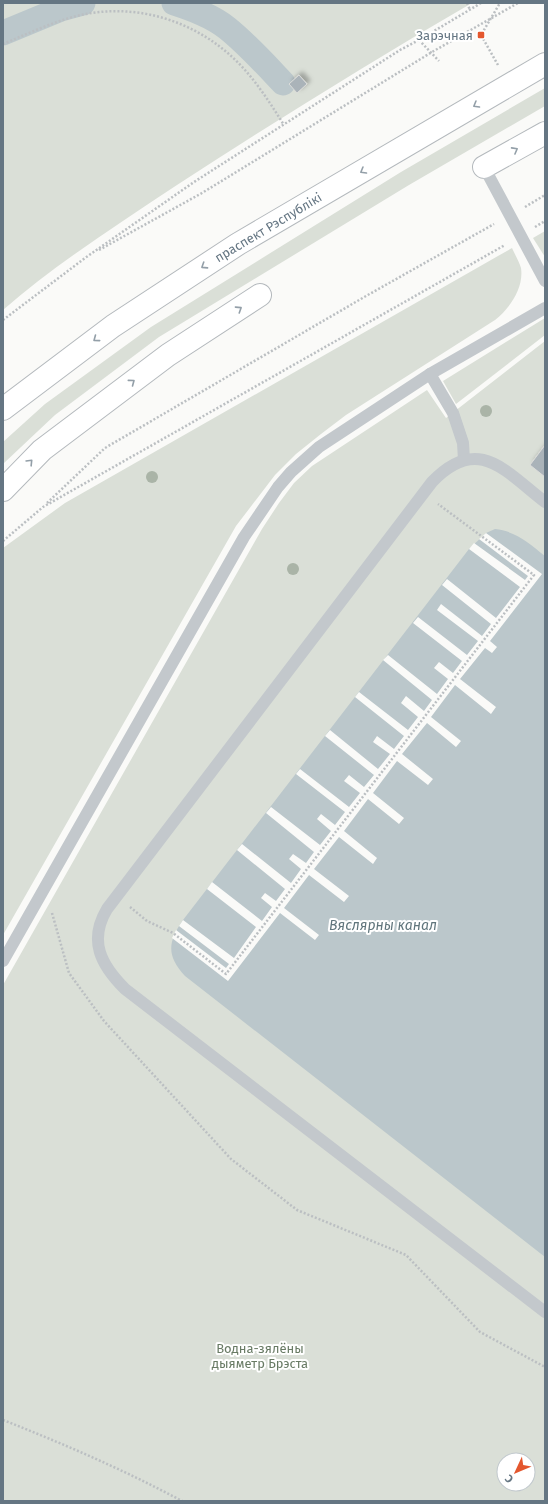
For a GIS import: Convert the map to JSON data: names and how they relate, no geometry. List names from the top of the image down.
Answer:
{
  "streets": {
    "highway": ["праспект Рэспублікі"]
  },
  "water": ["Вяслярны канал"],
  "parks": ["Водна-зялёны дыяметр Брэста"],
  "places": {
    "transit": ["Зарэчная"]
  },
  "north": "bottom left"
}
